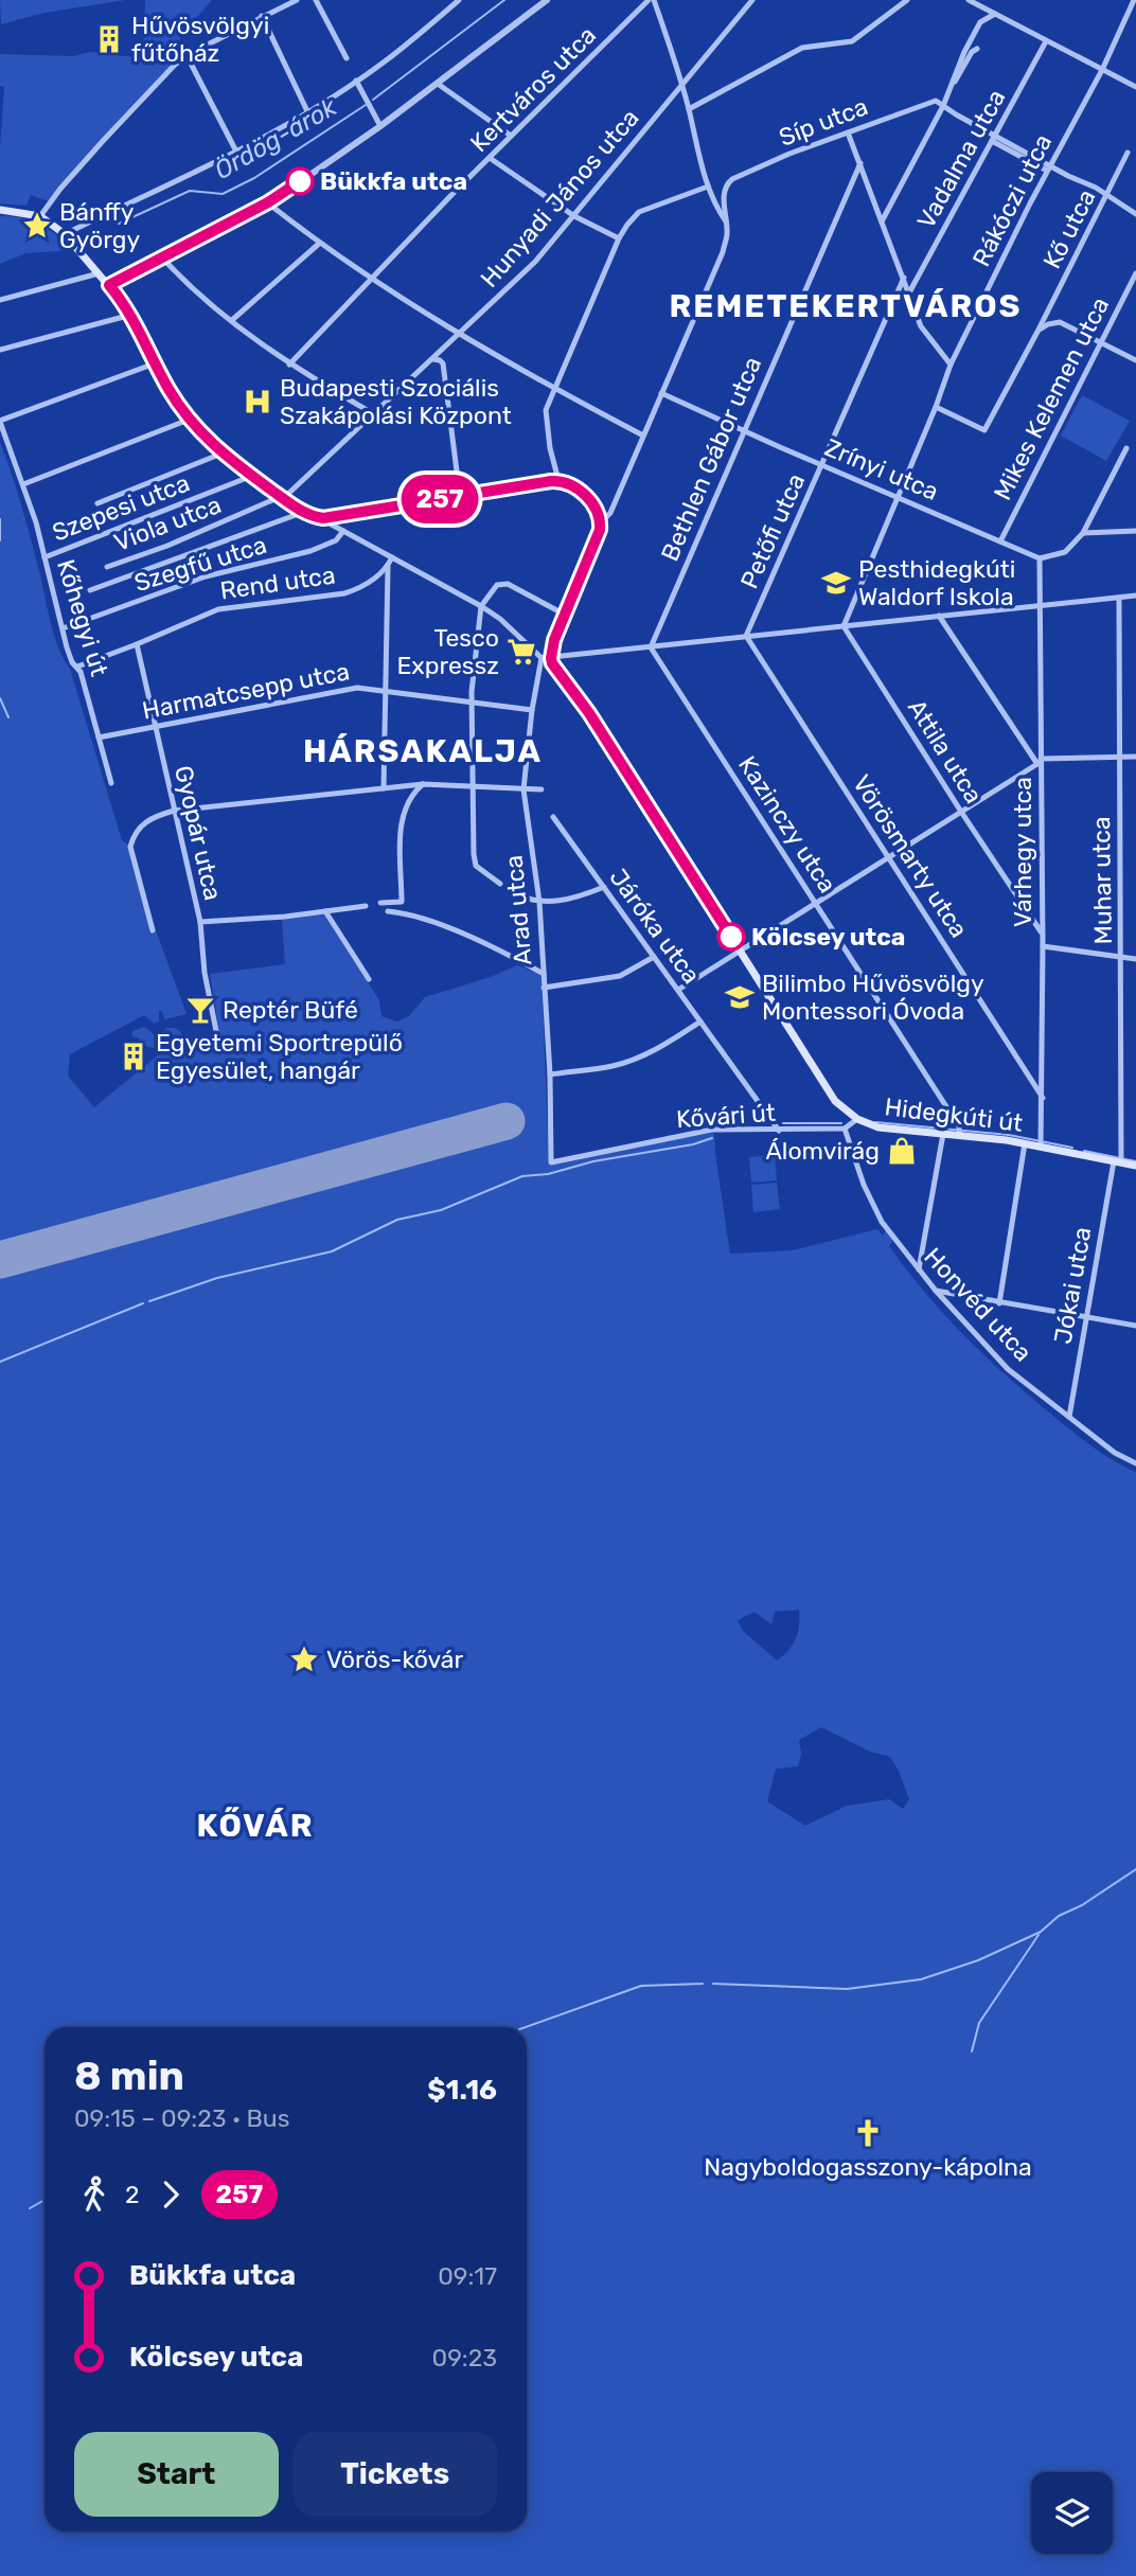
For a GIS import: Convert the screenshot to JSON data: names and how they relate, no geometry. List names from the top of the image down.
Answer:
{
  "streets": {
    "main road": ["Hidegkúti út"],
    "street": [
      "Kertváros utca",
      "Síp utca",
      "Vadalma utca",
      "Hunyadi János utca",
      "Rákóczi utca",
      "Kő utca",
      "Mikes Kelemen utca",
      "Bethlen Gábor utca",
      "Zrínyi utca",
      "Szepesi utca",
      "Viola utca",
      "Petőfi utca",
      "Szegfű utca",
      "Rend utca",
      "Kőhegyi út",
      "Harmatcsepp utca",
      "Attila utca",
      "Kazinczy utca",
      "Gyopár utca",
      "Várhegy utca",
      "Vörösmarty utca",
      "Muhar utca",
      "Arad utca",
      "Járóka utca",
      "Kővári út",
      "Jókai utca",
      "Honvéd utca"
    ]
  },
  "crossings": [
    ["Hunyadi János utca", "Viola utca"],
    ["Rákóczi utca", "Kő utca"],
    ["Rákóczi utca", "Zrínyi utca"],
    ["Rákóczi utca", "Attila utca"],
    ["Mikes Kelemen utca", "Zrínyi utca"],
    ["Bethlen Gábor utca", "Zrínyi utca"],
    ["Bethlen Gábor utca", "Kazinczy utca"],
    ["Zrínyi utca", "Petőfi utca"],
    ["Zrínyi utca", "Várhegy utca"],
    ["Szepesi utca", "Kőhegyi út"],
    ["Petőfi utca", "Vörösmarty utca"],
    ["Szegfű utca", "Kőhegyi út"],
    ["Rend utca", "Kőhegyi út"],
    ["Rend utca", "Gyopár utca"],
    ["Kőhegyi út", "Harmatcsepp utca"],
    ["Harmatcsepp utca", "Gyopár utca"],
    ["Harmatcsepp utca", "Arad utca"],
    ["Attila utca", "Várhegy utca"],
    ["Kazinczy utca", "Hidegkúti út"],
    ["Várhegy utca", "Vörösmarty utca"],
    ["Várhegy utca", "Hidegkúti út"],
    ["Muhar utca", "Hidegkúti út"],
    ["Muhar utca", "Jókai utca"],
    ["Arad utca", "Hidegkúti út"],
    ["Arad utca", "Kővári út"],
    ["Járóka utca", "Kővári út"],
    ["Hidegkúti út", "Jókai utca"],
    ["Kővári út", "Honvéd utca"],
    ["Jókai utca", "Honvéd utca"]
  ],
  "districts": ["REMETEKERTVÁROS", "HÁRSAKALJA", "KŐVÁR"],
  "water": ["Ördög-árok"],
  "places": {
    "building": ["Hűvösvölgyi fűtőház", "Egyetemi Sportrepülő Egyesület, hangár"],
    "other": ["Bükkfa utca", "Kölcsey utca"],
    "place": ["Bánffy György", "Vörös-kővár"],
    "hospital": ["Budapesti Szociális Szakápolási Központ"],
    "school or university": ["Pesthidegkúti Waldorf Iskola", "Bilimbo Hűvösvölgy Montessori Óvoda"],
    "supermarket": ["Tesco Expressz"],
    "bar": ["Reptér Büfé"],
    "shop": ["Álomvirág"],
    "church": ["Nagyboldogasszony-kápolna"]
  },
  "lines": ["bus line 257"],
  "page": {
    "on_map": "257",
    "heading": ["8 min", "09:15 – 09:23 · Bus", "$1.16"],
    "legs": ["2", "257"],
    "list": [
      {
        "name": "Bükkfa utca",
        "value": "09:17"
      },
      {
        "name": "Kölcsey utca",
        "value": "09:23"
      }
    ],
    "buttons": ["Start", "Tickets"]
  }
}
